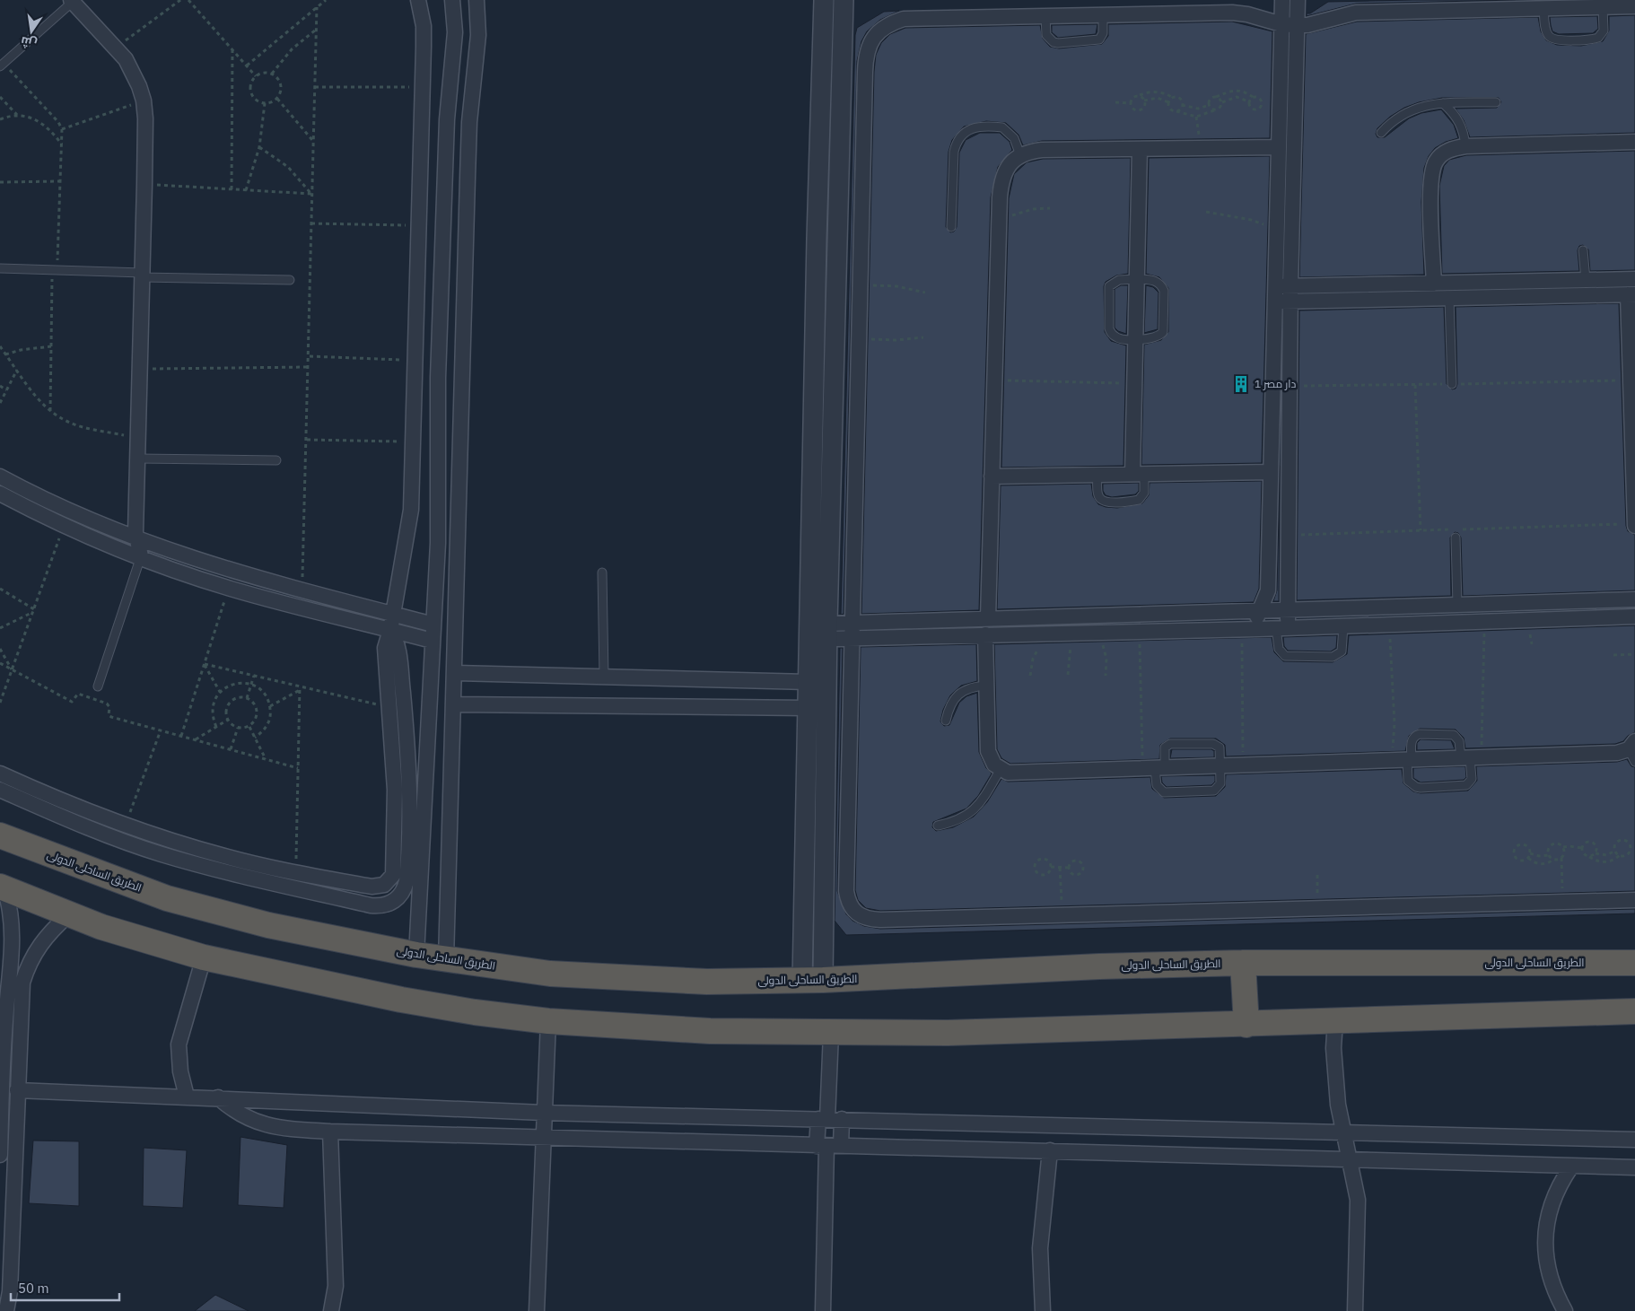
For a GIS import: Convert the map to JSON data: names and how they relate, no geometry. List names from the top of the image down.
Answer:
{
  "streets": {
    "highway": ["الطريق الساحلى الدولى"]
  },
  "places": {
    "building": ["دار مصر 1"]
  },
  "scale_bar": "50 m",
  "north": "bottom"
}
